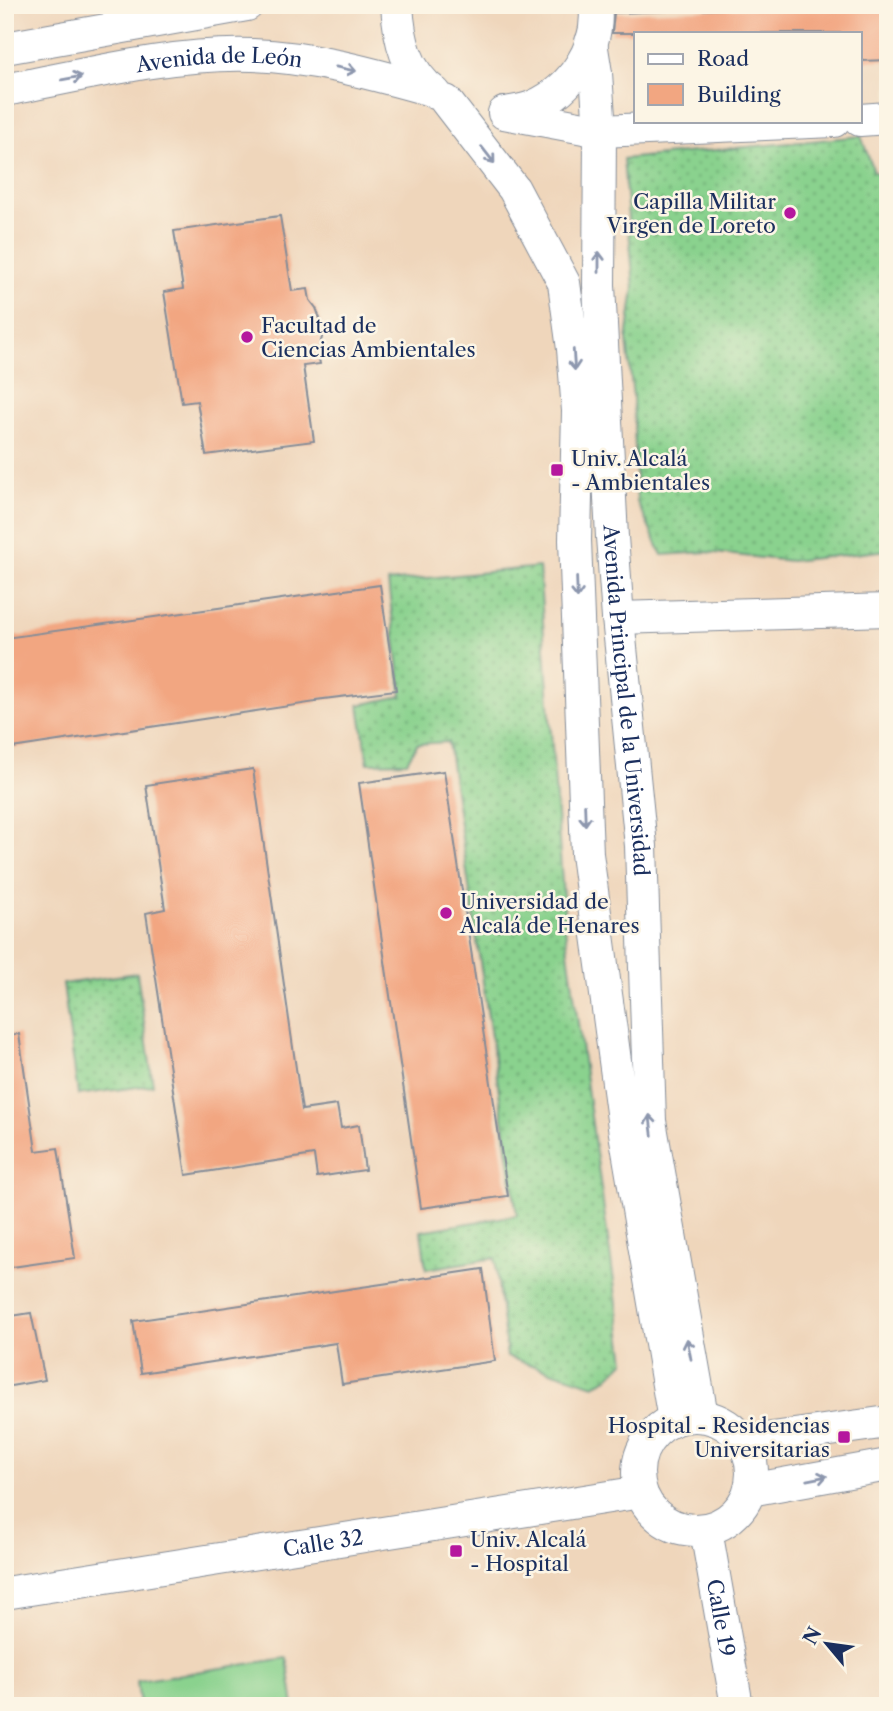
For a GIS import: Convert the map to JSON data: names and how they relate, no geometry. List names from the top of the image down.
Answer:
{
  "streets": {
    "street": [
      "Avenida de León",
      "Avenida Principal de la Universidad",
      "Calle 32",
      "Calle 19"
    ]
  },
  "crossings": [
    ["Avenida de León", "Avenida Principal de la Universidad"],
    ["Avenida Principal de la Universidad", "Calle 32"],
    ["Avenida Principal de la Universidad", "Calle 19"],
    ["Calle 32", "Calle 19"]
  ],
  "places": {
    "other": ["Capilla Militar Virgen de Loreto", "Facultad de Ciencias Ambientales", "Universidad de Alcalá de Henares"],
    "transit": ["Univ. Alcalá - Ambientales", "Hospital - Residencias Universitarias", "Univ. Alcalá - Hospital"]
  },
  "legend": ["Road", "Building"],
  "north": "top left"
}
